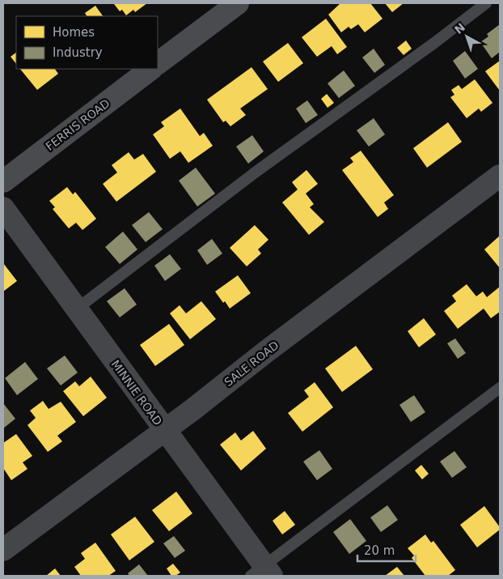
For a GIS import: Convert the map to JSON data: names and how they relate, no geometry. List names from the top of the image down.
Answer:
{
  "streets": {
    "main road": ["FERRIS ROAD"],
    "street": ["SALE ROAD", "MINNIE ROAD"]
  },
  "crossings": [
    ["SALE ROAD", "MINNIE ROAD"]
  ],
  "legend": ["Homes", "Industry"],
  "scale_bar": "20 m",
  "north": "top left"
}
